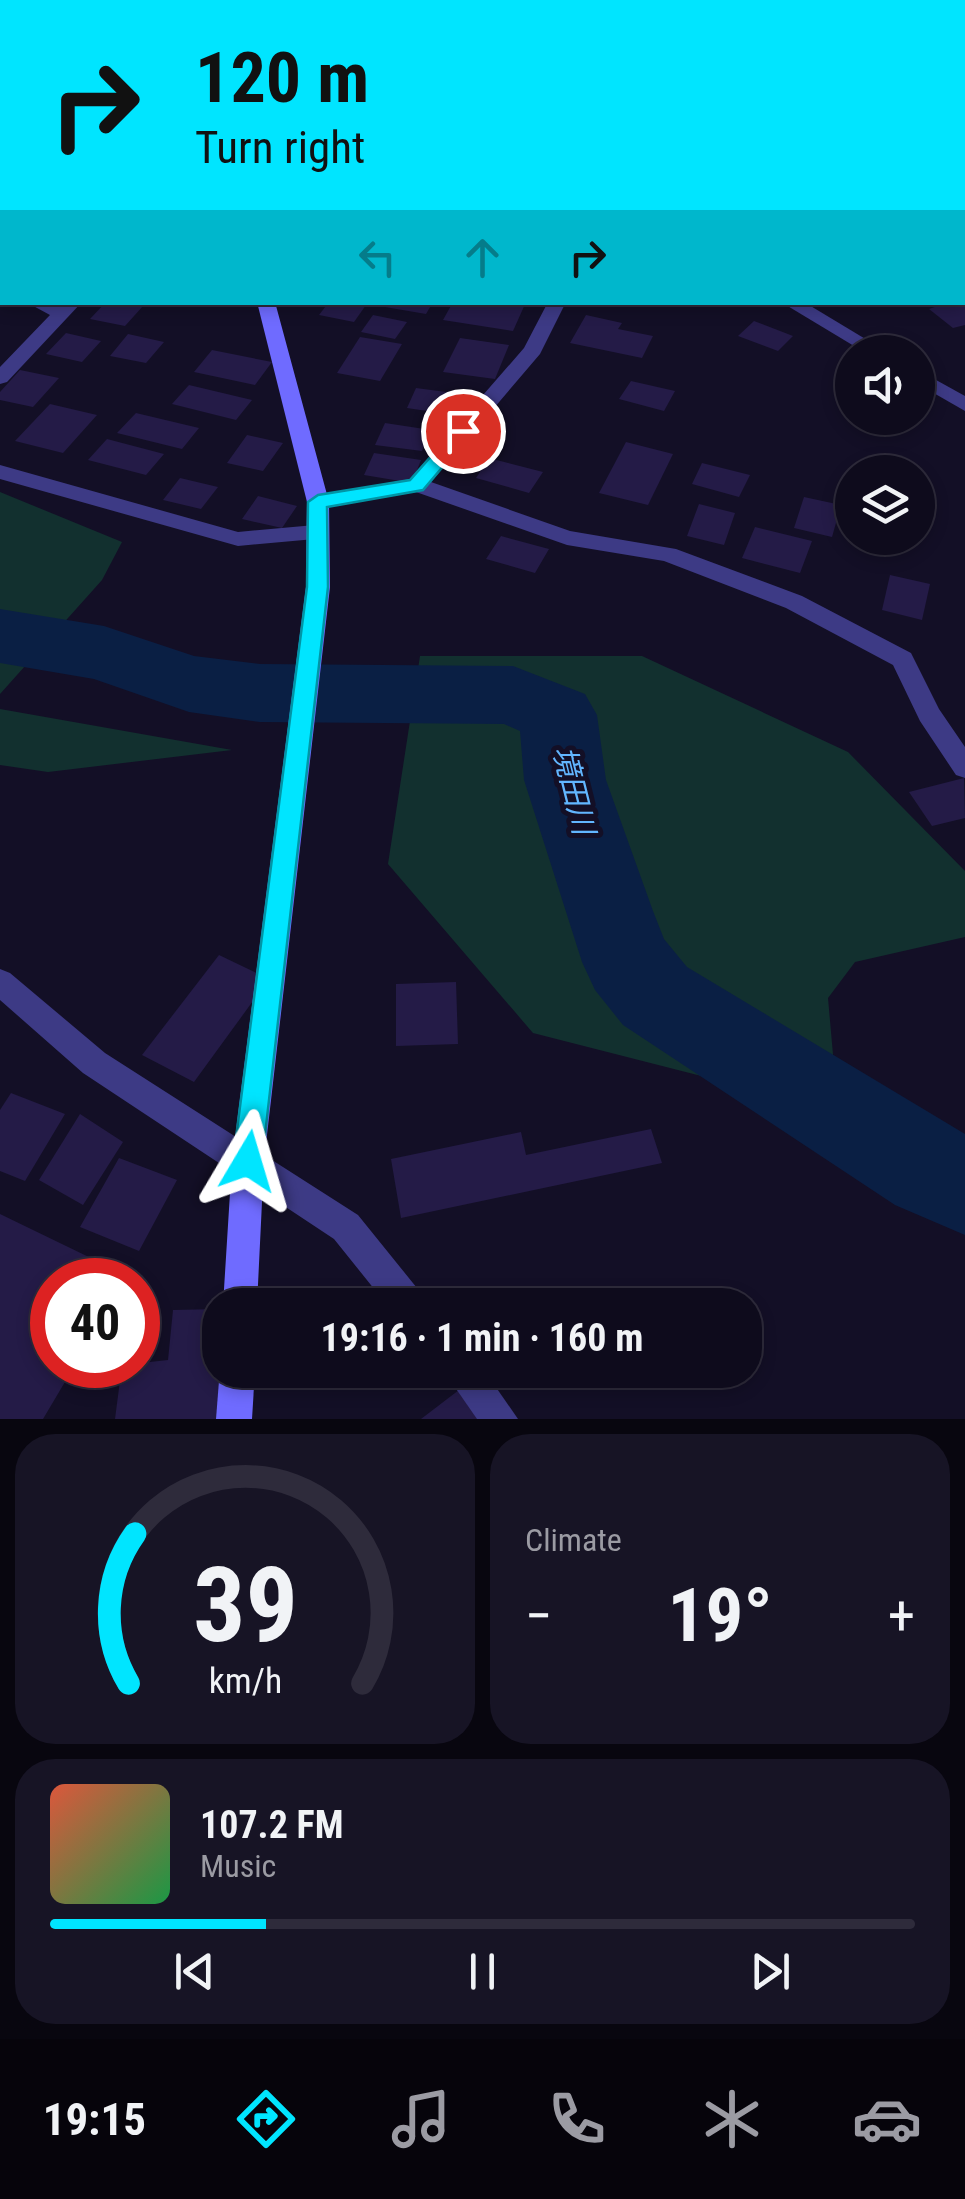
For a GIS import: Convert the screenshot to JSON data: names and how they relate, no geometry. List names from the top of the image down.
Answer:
{
  "water": ["境田川"],
  "page": {
    "turn": ["120 m", "Turn right"],
    "limit": "40",
    "trip": "19:16 · 1 min · 160 m",
    "tile": "Climate",
    "heat": ["−", "19°", "+"],
    "song": ["107.2 FM", "Music"],
    "tabs": "19:15",
    "gauge": ["39", "km/h"]
  }
}
